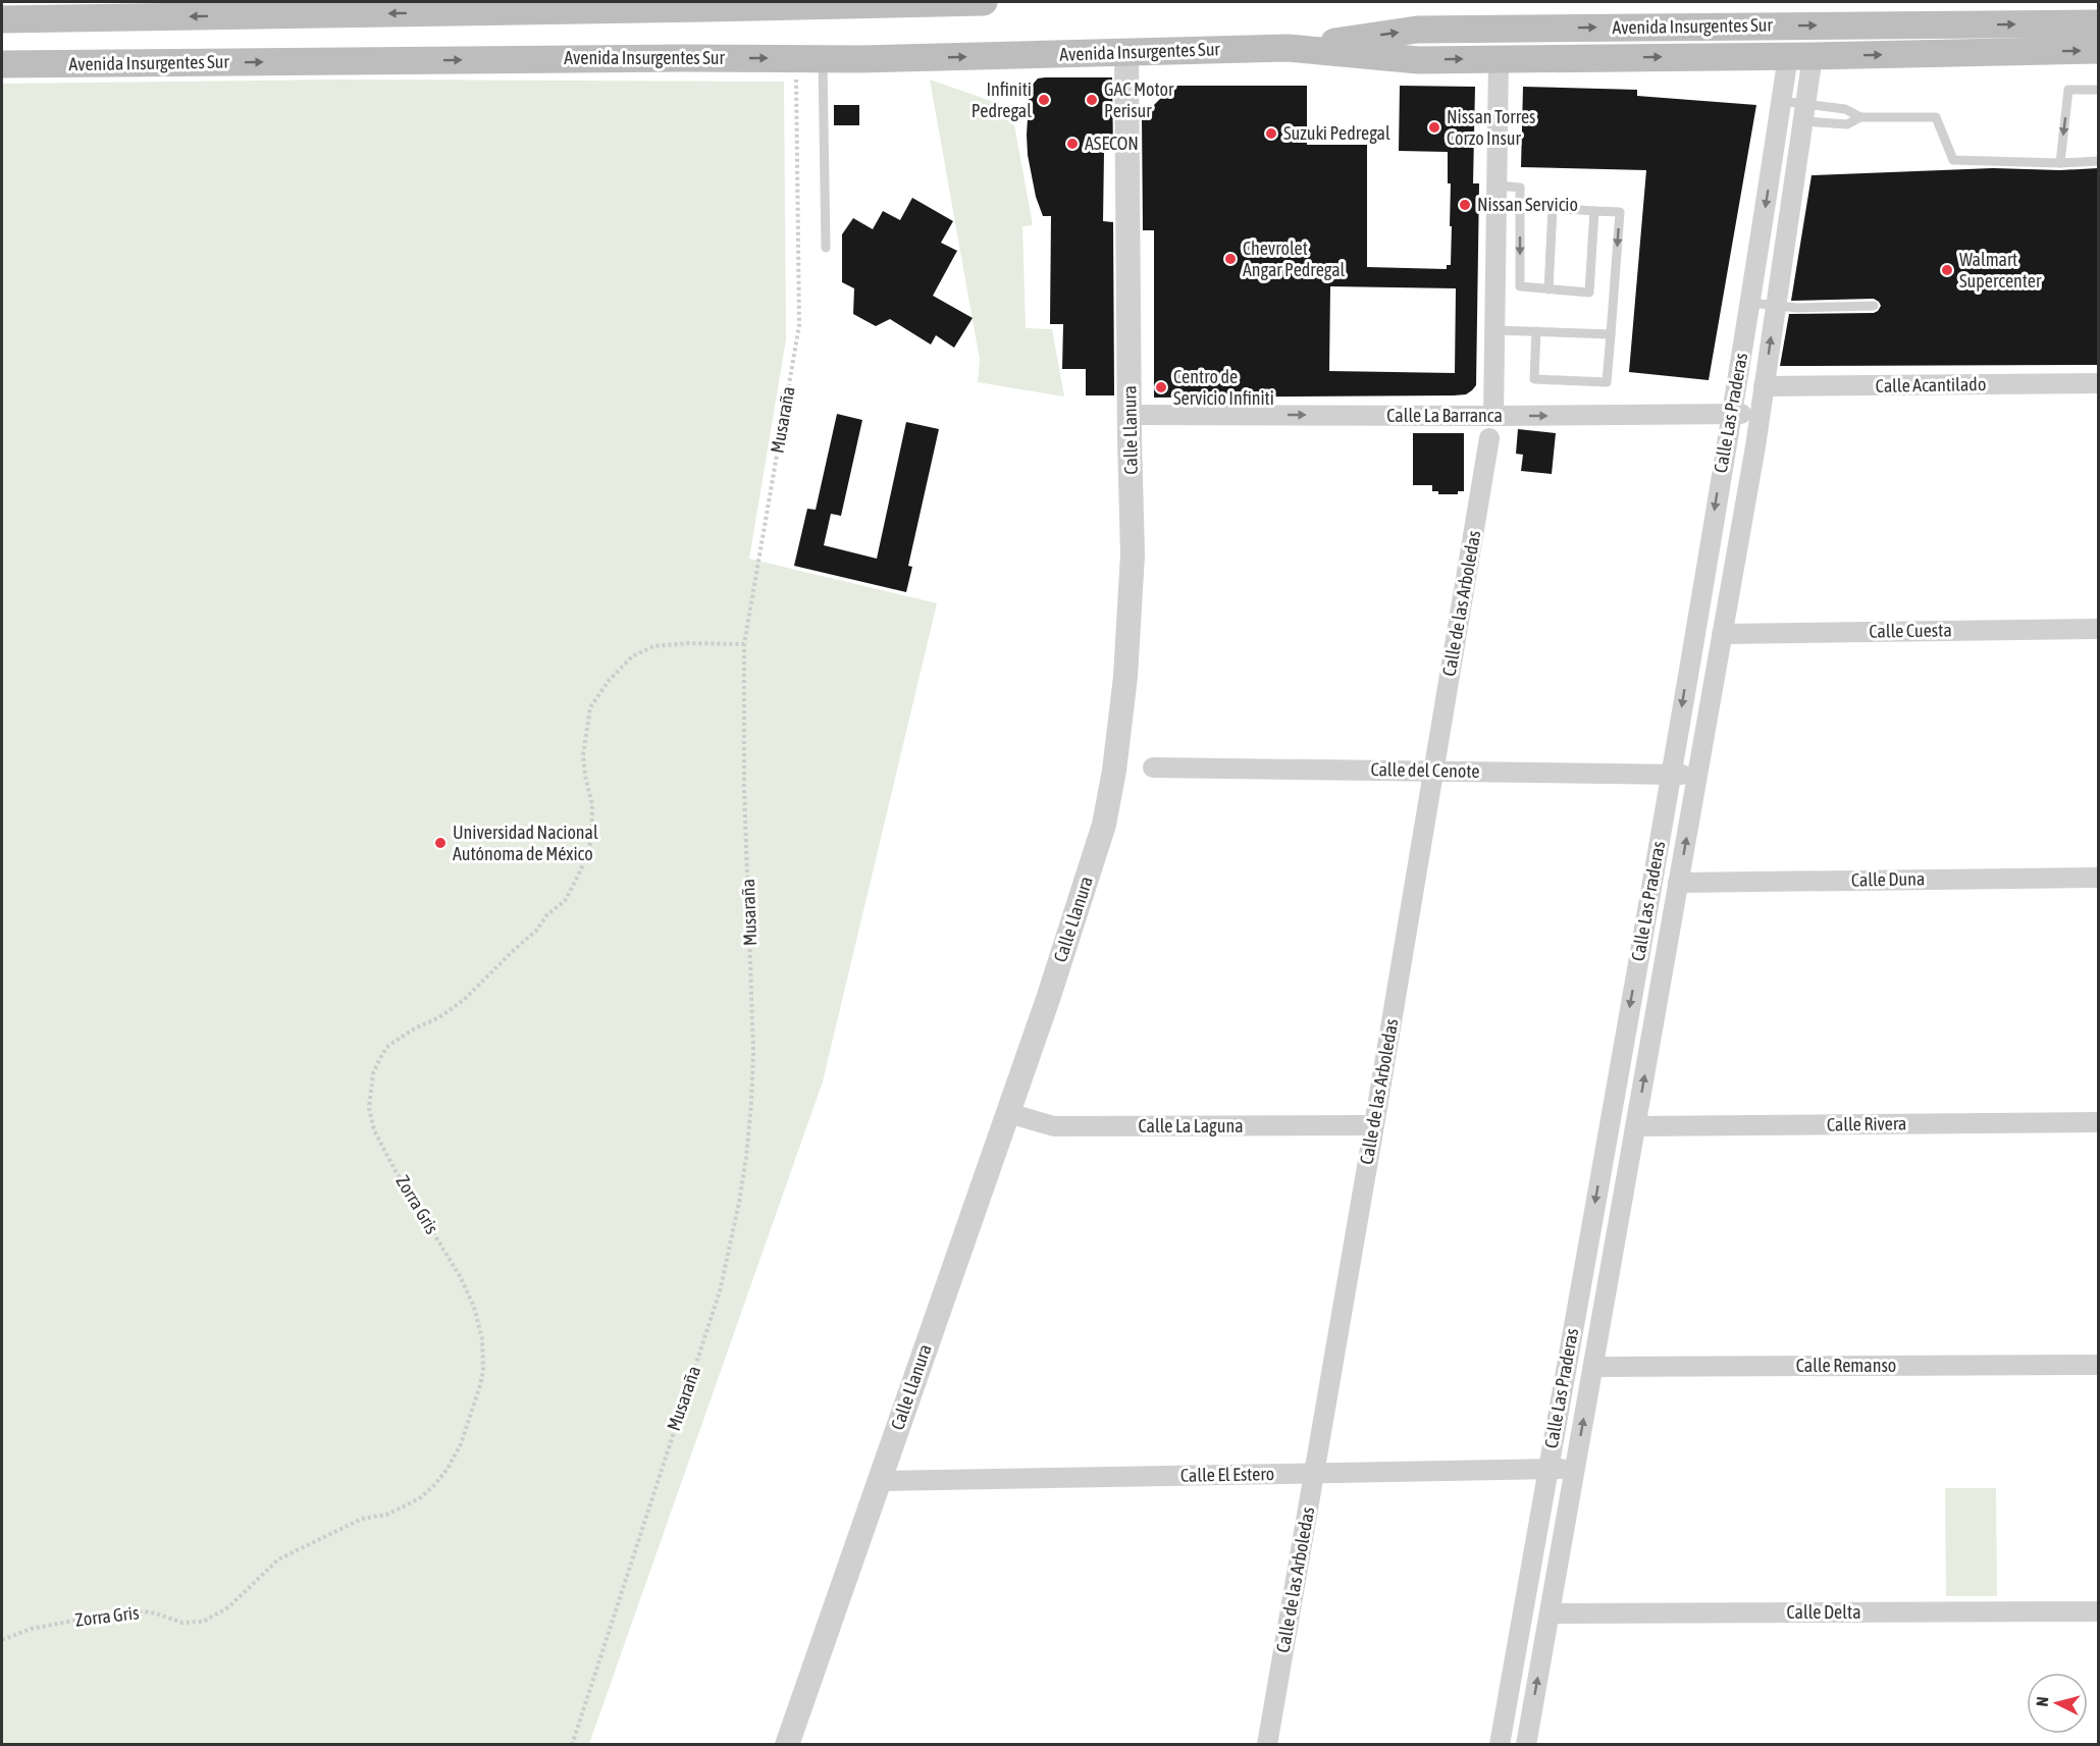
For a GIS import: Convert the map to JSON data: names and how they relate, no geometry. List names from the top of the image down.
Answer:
{
  "streets": {
    "main road": ["Avenida Insurgentes Sur"],
    "street": [
      "Calle Acantilado",
      "Calle Las Praderas",
      "Calle La Barranca",
      "Calle Llanura",
      "Calle de las Arboledas",
      "Calle Cuesta",
      "Calle del Cenote",
      "Calle Duna",
      "Calle Rivera",
      "Calle La Laguna",
      "Calle Remanso",
      "Calle El Estero",
      "Calle Delta"
    ],
    "path": ["Musaraña", "Zorra Gris"]
  },
  "crossings": [
    ["Avenida Insurgentes Sur", "Calle Las Praderas"],
    ["Avenida Insurgentes Sur", "Musaraña"],
    ["Avenida Insurgentes Sur", "Calle Llanura"],
    ["Calle Acantilado", "Calle Las Praderas"],
    ["Calle Las Praderas", "Calle La Barranca"],
    ["Calle Las Praderas", "Calle Cuesta"],
    ["Calle Las Praderas", "Calle del Cenote"],
    ["Calle Las Praderas", "Calle Duna"],
    ["Calle Las Praderas", "Calle Rivera"],
    ["Calle Las Praderas", "Calle Remanso"],
    ["Calle Las Praderas", "Calle El Estero"],
    ["Calle Las Praderas", "Calle Delta"],
    ["Calle La Barranca", "Calle Llanura"],
    ["Musaraña", "Zorra Gris"],
    ["Calle Llanura", "Calle La Laguna"],
    ["Calle Llanura", "Calle El Estero"],
    ["Calle de las Arboledas", "Calle del Cenote"],
    ["Calle de las Arboledas", "Calle La Laguna"],
    ["Calle de las Arboledas", "Calle El Estero"]
  ],
  "one_way": ["Calle La Barranca"],
  "places": [
    "Infiniti Pedregal",
    "GAC Motor Perisur",
    "Nissan Torres Corzo Insur",
    "Suzuki Pedregal",
    "ASECON",
    "Nissan Servicio",
    "Chevrolet Angar Pedregal",
    "Walmart Supercenter",
    "Centro de Servicio Infiniti",
    "Universidad Nacional Autónoma de México"
  ],
  "north": "left"
}
